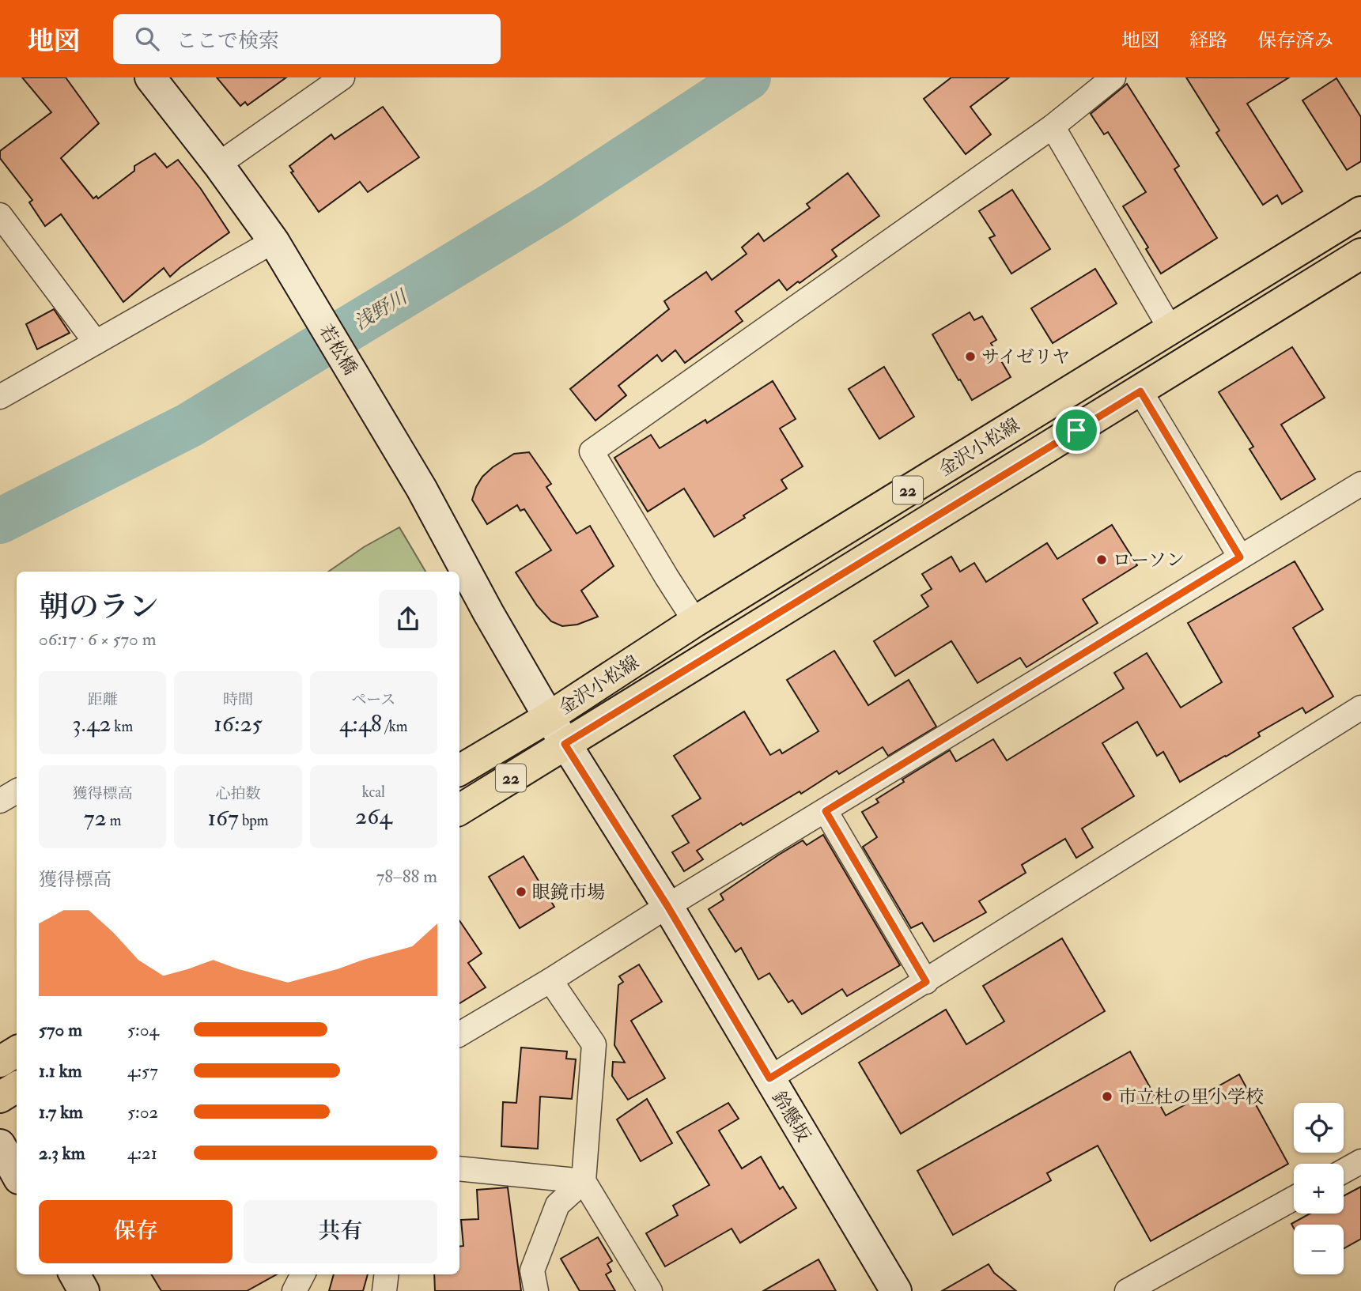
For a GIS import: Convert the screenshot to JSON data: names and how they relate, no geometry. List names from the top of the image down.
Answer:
{
  "streets": {
    "main road": ["金沢小松線", "22"],
    "street": ["若松橋", "鈴懸坂"]
  },
  "crossings": [
    ["若松橋", "金沢小松線"],
    ["若松橋", "鈴懸坂"],
    ["金沢小松線", "鈴懸坂"]
  ],
  "water": ["浅野川"],
  "places": [
    "サイゼリヤ",
    "ローソン",
    "眼鏡市場",
    "市立杜の里小学校"
  ],
  "page": {
    "header": "地図",
    "search": "ここで検索",
    "nav": ["地図", "経路", "保存済み"],
    "heading": ["朝のラン", "06:17 · 6 × 570 m"],
    "stats": [
      ["距離", "3.42 km"],
      ["時間", "16:25"],
      ["ペース", "4:48 /km"],
      ["獲得標高", "72 m"],
      ["心拍数", "167 bpm"],
      ["kcal", "264"]
    ],
    "chart": ["獲得標高", "78–88 m"],
    "list": [
      {
        "name": "570 m",
        "note": "5:04"
      },
      {
        "name": "1.1 km",
        "note": "4:57"
      },
      {
        "name": "1.7 km",
        "note": "5:02"
      },
      {
        "name": "2.3 km",
        "note": "4:21"
      }
    ],
    "map_buttons": ["+", "−"],
    "buttons": ["保存", "共有"]
  }
}
